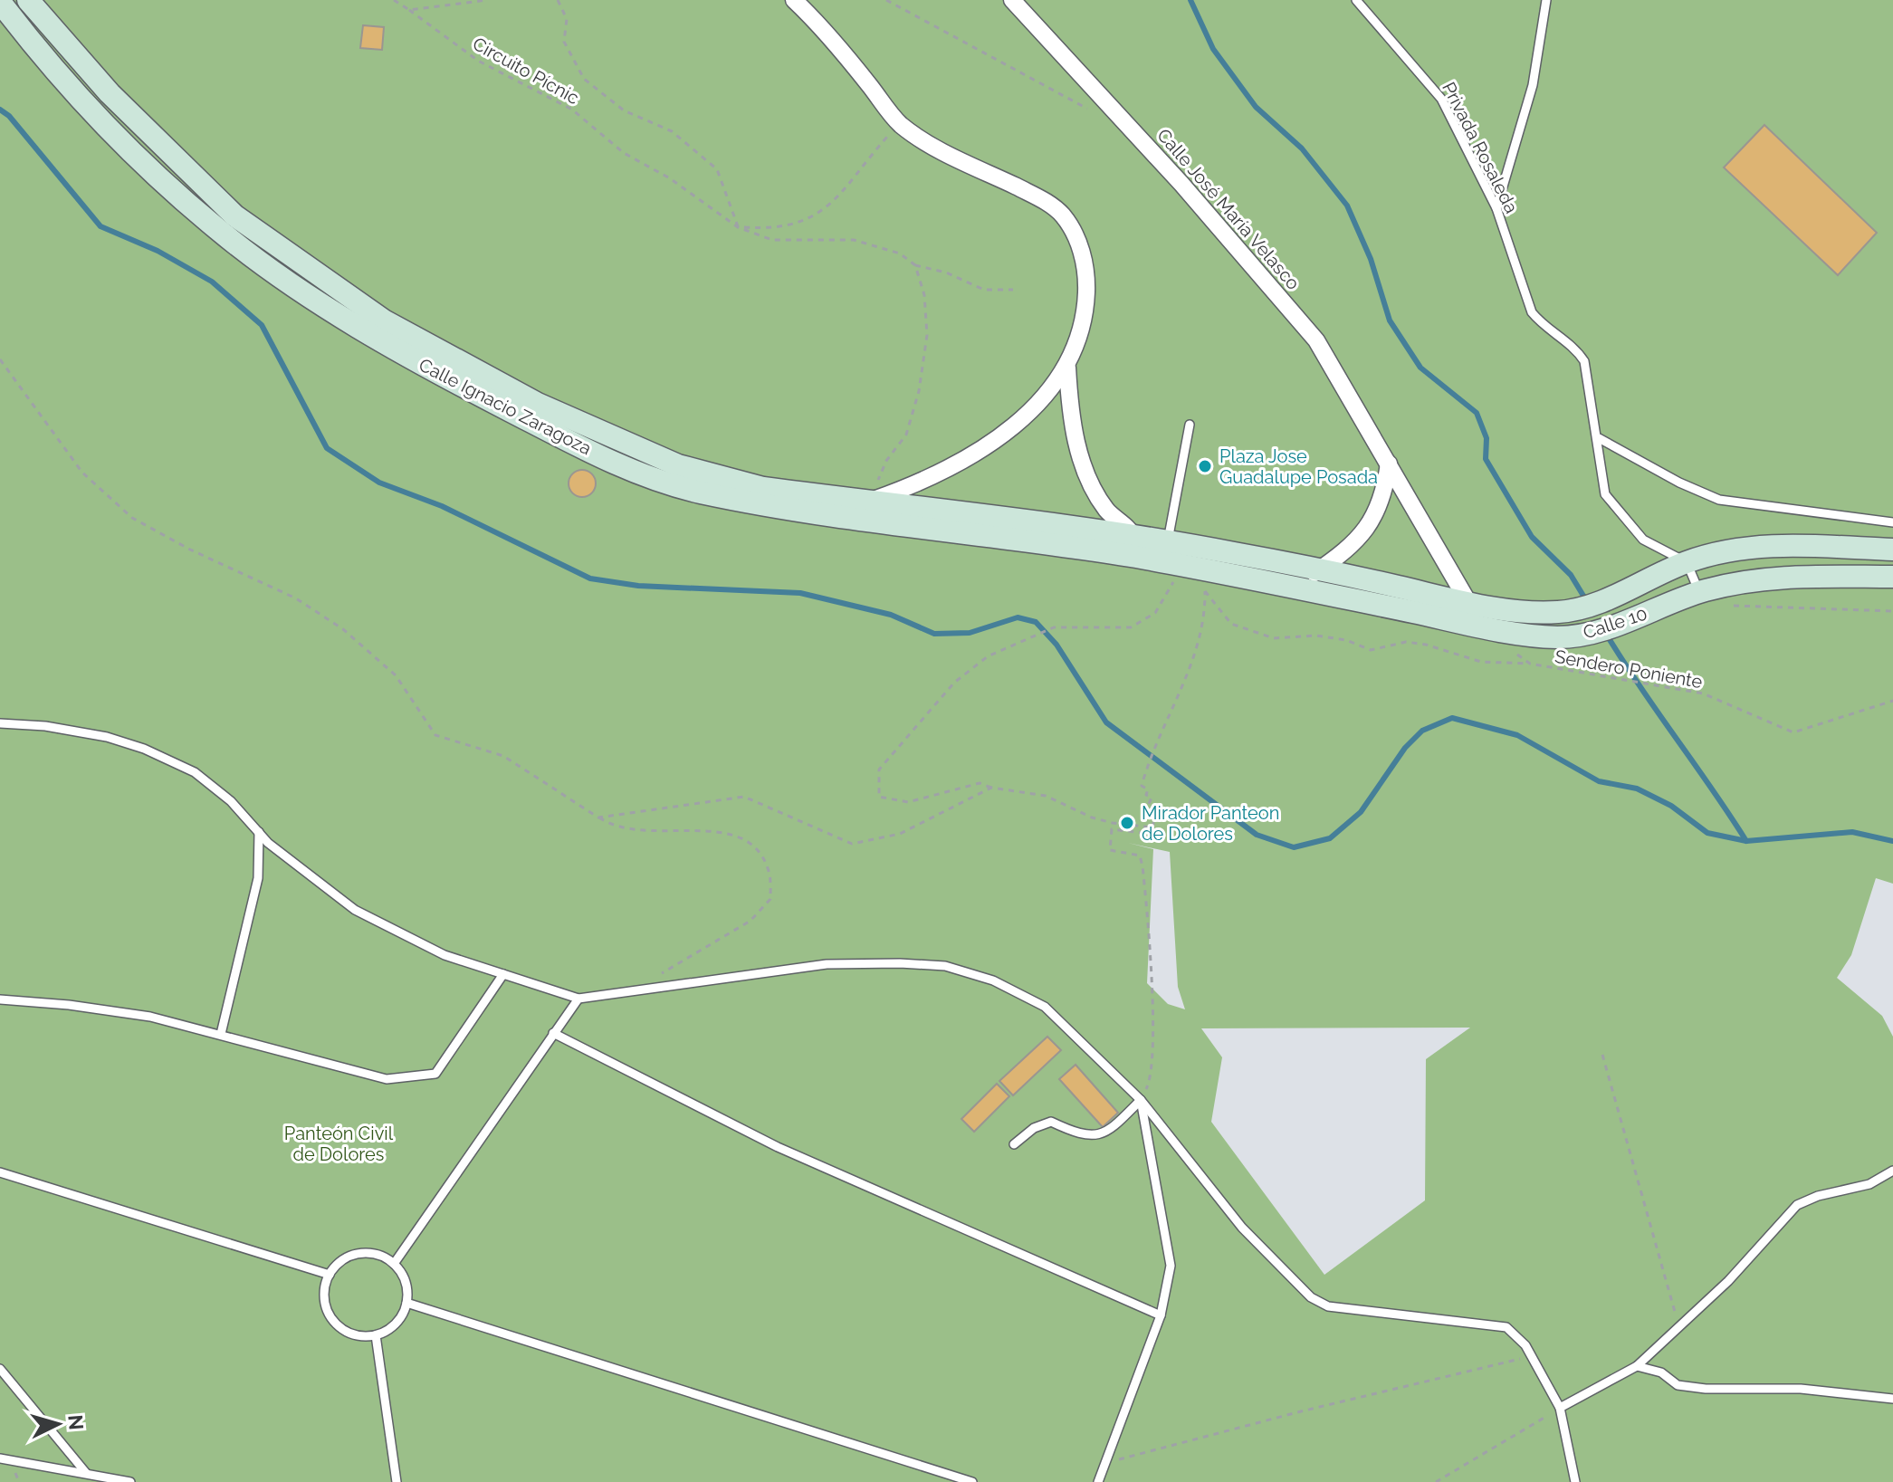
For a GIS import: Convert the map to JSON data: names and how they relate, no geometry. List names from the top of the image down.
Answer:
{
  "streets": {
    "street": ["Calle José María Velasco", "Calle Ignacio Zaragoza", "Calle 10"],
    "lane": ["Privada Rosaleda"],
    "path": ["Circuito Pícnic", "Sendero Poniente"]
  },
  "crossings": [
    ["Privada Rosaleda", "Calle 10"],
    ["Calle José María Velasco", "Calle 10"],
    ["Calle José María Velasco", "Sendero Poniente"],
    ["Calle Ignacio Zaragoza", "Calle 10"],
    ["Calle 10", "Sendero Poniente"]
  ],
  "parks": ["Panteón Civil de Dolores"],
  "places": ["Plaza Jose Guadalupe Posada", "Mirador Panteon de Dolores"],
  "north": "right"
}
